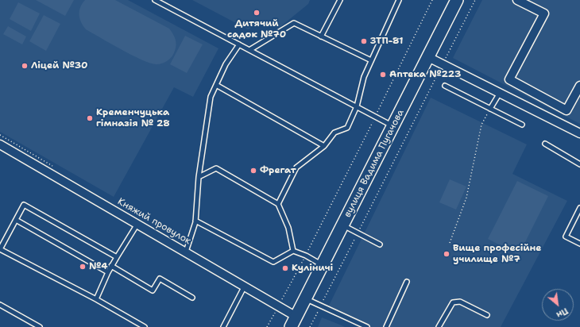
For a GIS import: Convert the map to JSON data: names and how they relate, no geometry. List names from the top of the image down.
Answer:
{
  "streets": {
    "street": ["вулиця Вадима Пугачова", "Княжий провулок"]
  },
  "crossings": [
    ["вулиця Вадима Пугачова", "Княжий провулок"]
  ],
  "places": [
    "Дитячий садок №70",
    "ЗТП-81",
    "Ліцей №30",
    "Аптека №223",
    "Кременчуцька гімназія № 28",
    "Фрегат",
    "Вище професійне училище №7",
    "№4",
    "Куліничі"
  ],
  "north": "bottom right"
}
